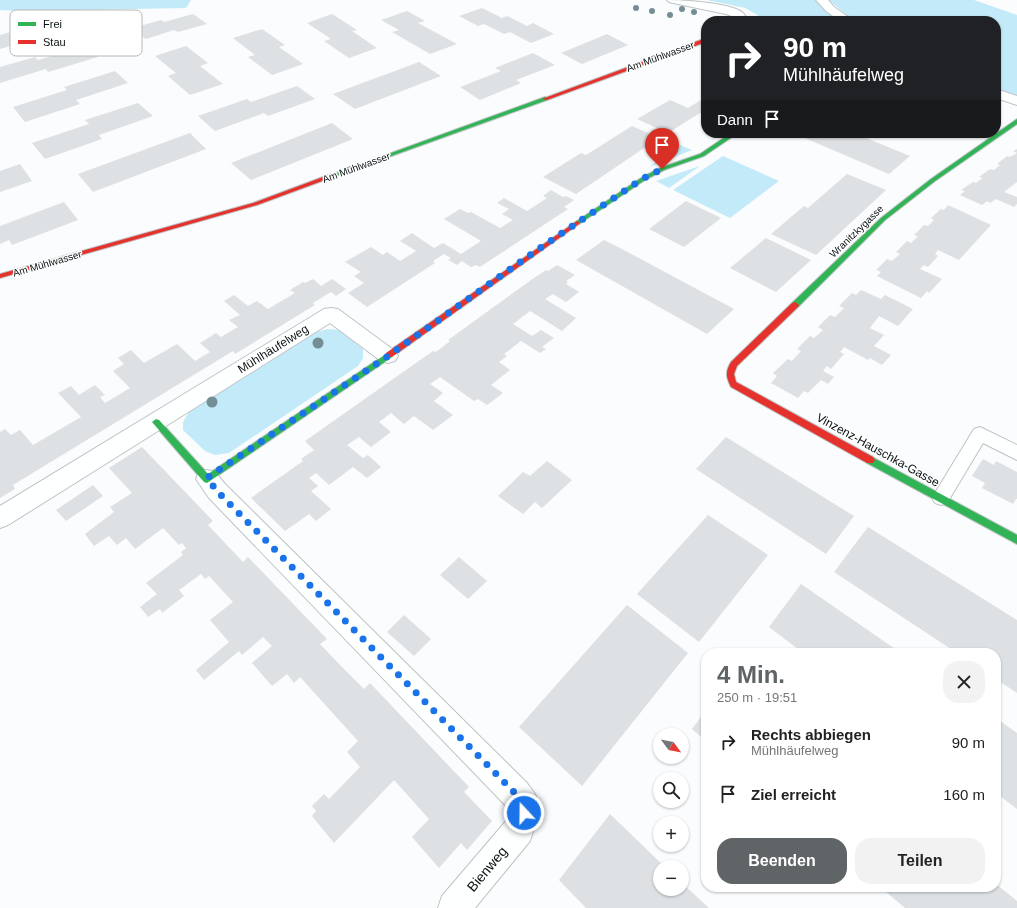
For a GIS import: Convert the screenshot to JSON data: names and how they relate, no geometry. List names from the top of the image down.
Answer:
{
  "streets": {
    "street": [
      "Am Mühlwasser",
      "Wranitzkygasse",
      "Mühlhäufelweg",
      "Vinzenz-Hauschka-Gasse",
      "Bienweg"
    ]
  },
  "crossings": [
    ["Wranitzkygasse", "Vinzenz-Hauschka-Gasse"]
  ],
  "legend": ["Frei", "Stau"],
  "north": "bottom right",
  "page": {
    "turn": ["90 m", "Mühlhäufelweg"],
    "then": "Dann",
    "heading": ["4 Min.", "250 m · 19:51"],
    "list": [
      {
        "name": "Rechts abbiegen",
        "note": "Mühlhäufelweg",
        "value": "90 m"
      },
      {
        "name": "Ziel erreicht",
        "value": "160 m"
      }
    ],
    "map_buttons": ["+", "−"],
    "buttons": ["Beenden", "Teilen"]
  }
}
